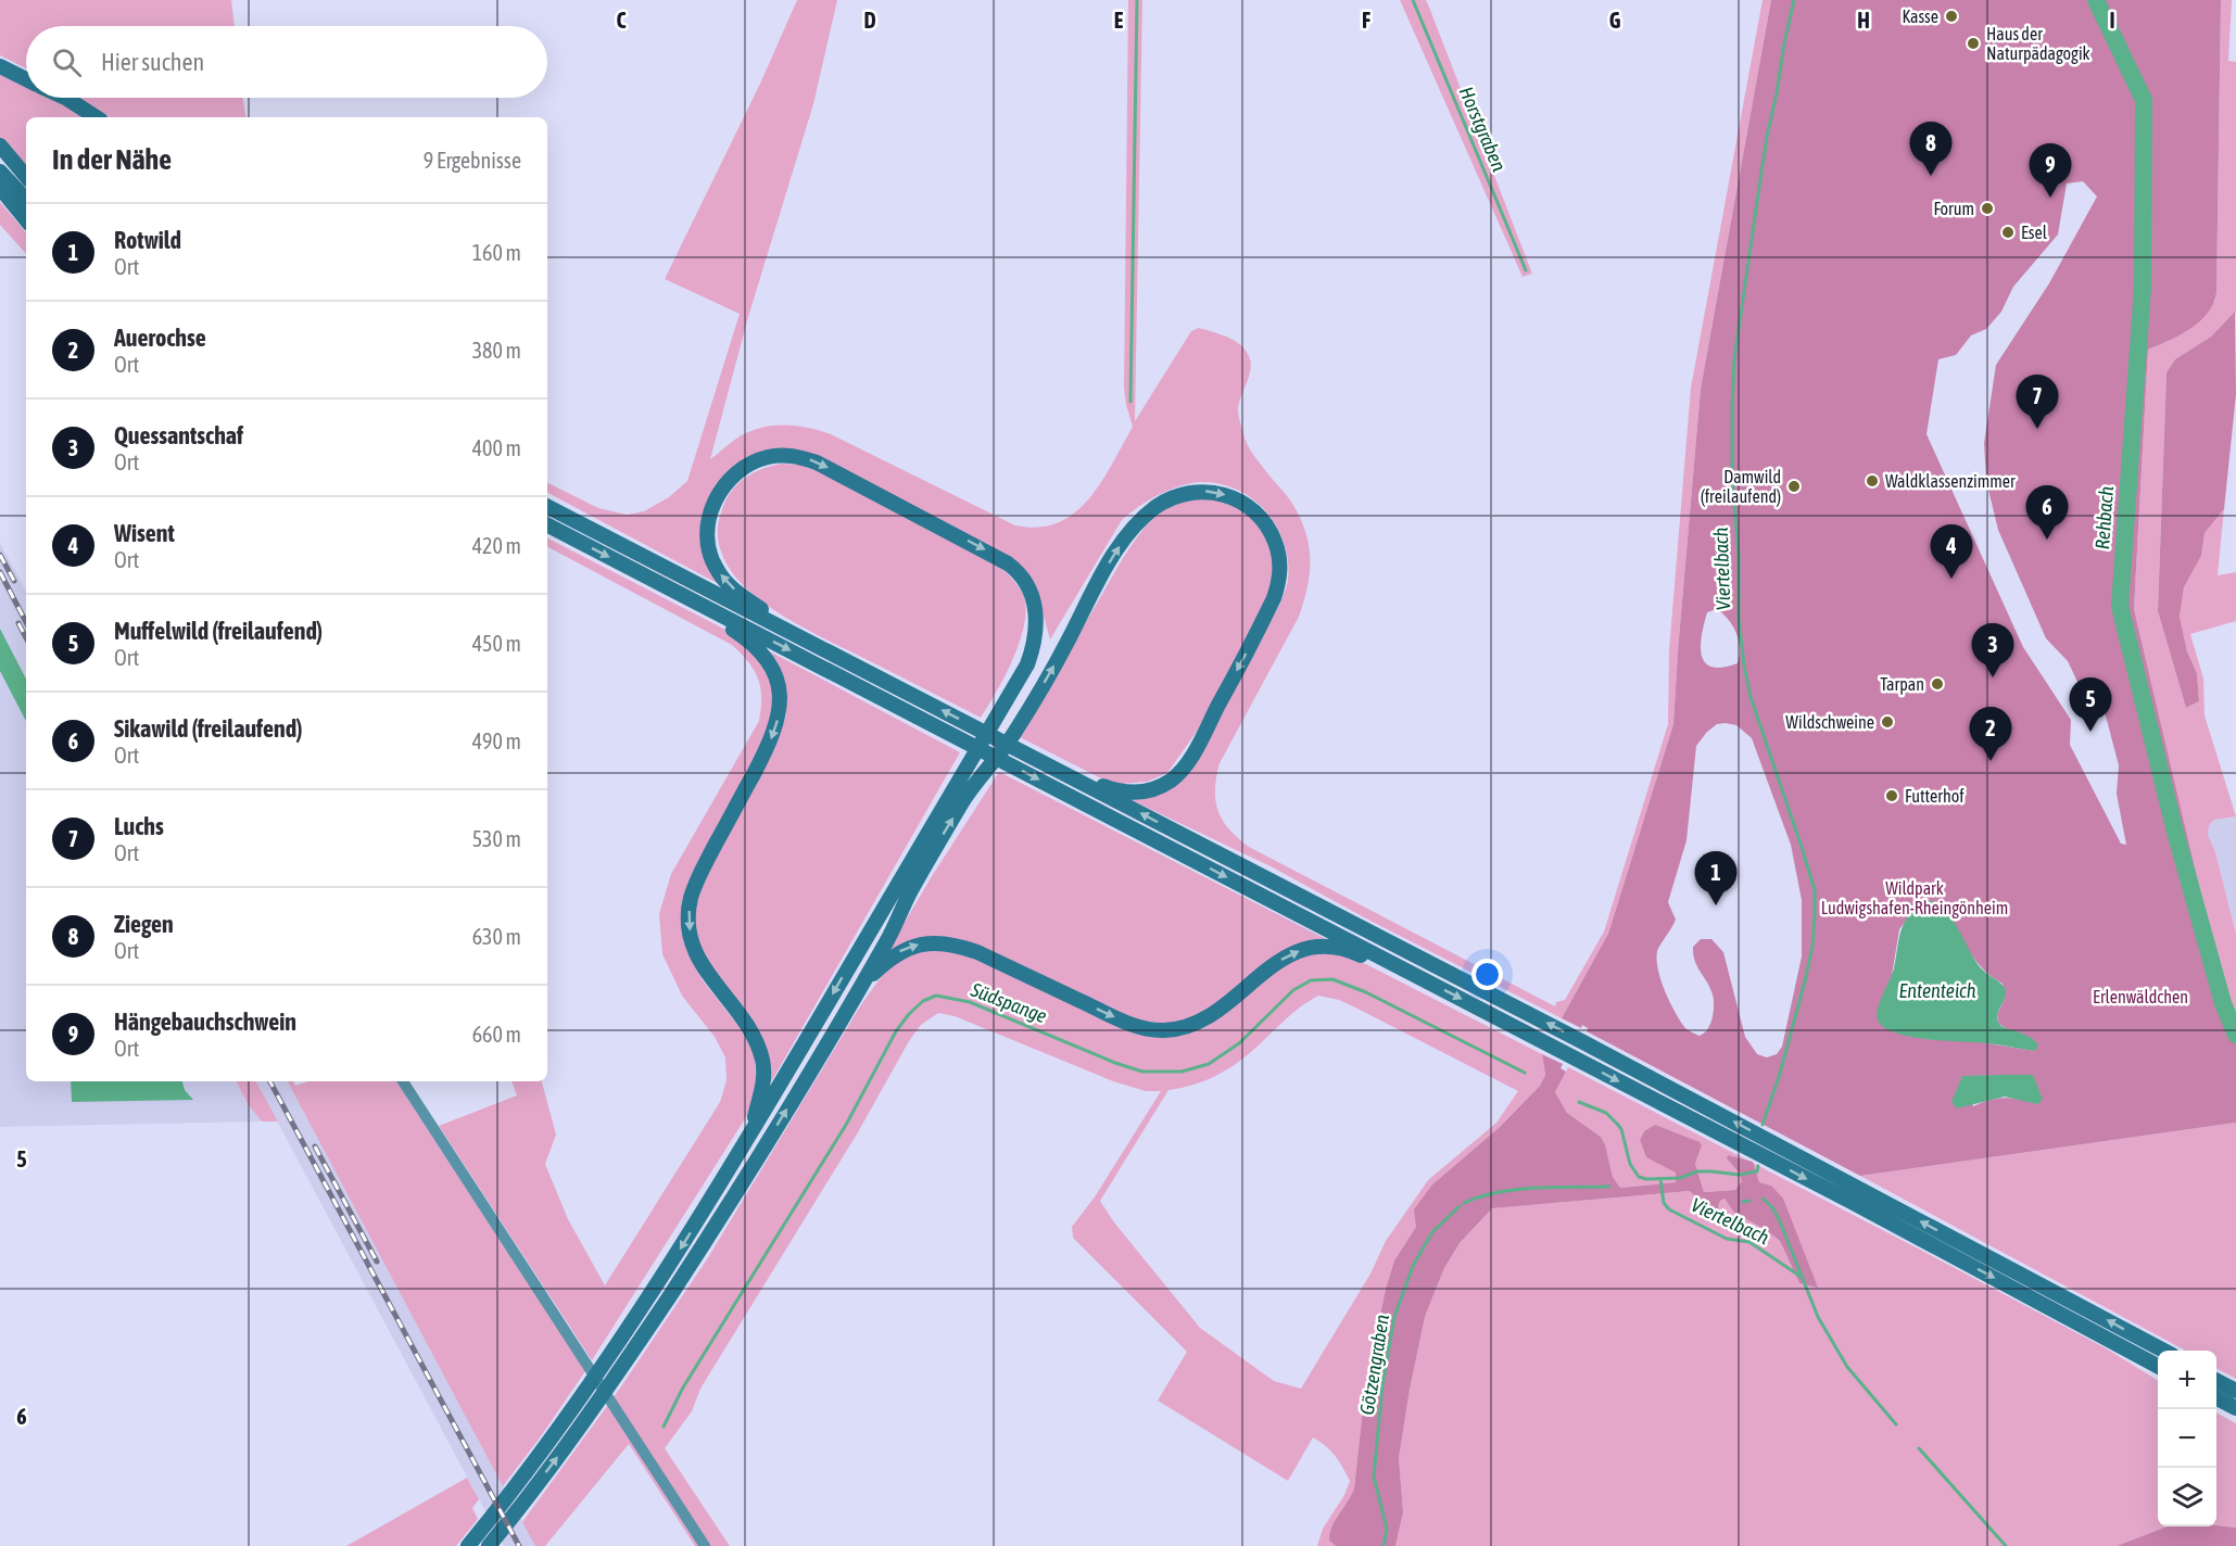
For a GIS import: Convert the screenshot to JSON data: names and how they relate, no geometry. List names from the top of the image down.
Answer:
{
  "water": [
    "Horstgraben",
    "Rehbach",
    "Viertelbach",
    "Ententeich",
    "Südspange",
    "Götzengraben"
  ],
  "parks": ["Wildpark Ludwigshafen-Rheingönheim", "Erlenwäldchen"],
  "places": [
    "Kasse",
    "Haus der Naturpädagogik",
    "Forum",
    "Esel",
    "Waldklassenzimmer",
    "Damwild (freilaufend)",
    "Tarpan",
    "Wildschweine",
    "Futterhof"
  ],
  "page": {
    "search": "Hier suchen",
    "heading": ["In der Nähe", "9 Ergebnisse"],
    "pins": [
      "8",
      "9",
      "7",
      "6",
      "4",
      "3",
      "5",
      "2",
      "1"
    ],
    "list": [
      {
        "mark": "1",
        "name": "Rotwild",
        "note": "Ort",
        "value": "160 m"
      },
      {
        "mark": "2",
        "name": "Auerochse",
        "note": "Ort",
        "value": "380 m"
      },
      {
        "mark": "3",
        "name": "Quessantschaf",
        "note": "Ort",
        "value": "400 m"
      },
      {
        "mark": "4",
        "name": "Wisent",
        "note": "Ort",
        "value": "420 m"
      },
      {
        "mark": "5",
        "name": "Muffelwild (freilaufend)",
        "note": "Ort",
        "value": "450 m"
      },
      {
        "mark": "6",
        "name": "Sikawild (freilaufend)",
        "note": "Ort",
        "value": "490 m"
      },
      {
        "mark": "7",
        "name": "Luchs",
        "note": "Ort",
        "value": "530 m"
      },
      {
        "mark": "8",
        "name": "Ziegen",
        "note": "Ort",
        "value": "630 m"
      },
      {
        "mark": "9",
        "name": "Hängebauchschwein",
        "note": "Ort",
        "value": "660 m"
      }
    ],
    "map_buttons": ["+", "−"]
  },
  "grid": {
    "columns": [
      "C",
      "D",
      "E",
      "F",
      "G",
      "H",
      "I"
    ],
    "rows": ["5", "6"]
  }
}
